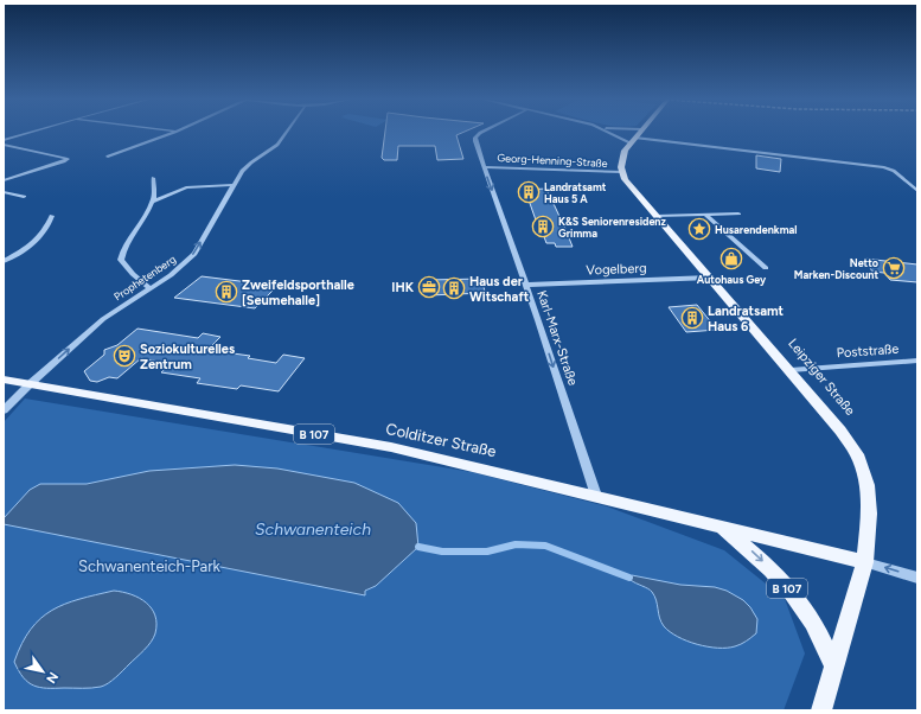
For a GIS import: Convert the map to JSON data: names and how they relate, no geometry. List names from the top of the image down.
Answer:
{
  "streets": {
    "main road": ["Leipziger Straße", "B 107", "Colditzer Straße"],
    "street": [
      "Georg-Henning-Straße",
      "Vogelberg",
      "Prophetenberg",
      "Karl-Marx-Straße",
      "Poststraße"
    ]
  },
  "crossings": [
    ["Georg-Henning-Straße", "Karl-Marx-Straße"],
    ["Georg-Henning-Straße", "Leipziger Straße"],
    ["Vogelberg", "Karl-Marx-Straße"],
    ["Vogelberg", "Leipziger Straße"],
    ["Prophetenberg", "Colditzer Straße"],
    ["Karl-Marx-Straße", "Colditzer Straße"],
    ["Poststraße", "Leipziger Straße"],
    ["Leipziger Straße", "B 107"],
    ["Leipziger Straße", "Colditzer Straße"],
    ["B 107", "Colditzer Straße"]
  ],
  "one_way": ["Prophetenberg", "Karl-Marx-Straße"],
  "water": ["Schwanenteich"],
  "parks": ["Schwanenteich-Park"],
  "places": {
    "building": [
      "Landratsamt Haus 5 A",
      "K&S Seniorenresidenz Grimma",
      "Haus der Witschaft",
      "Zweifeldsporthalle [Seumehalle]",
      "Landratsamt Haus 6"
    ],
    "place": ["Husarendenkmal"],
    "shop": ["Autohaus Gey"],
    "supermarket": ["Netto Marken-Discount"],
    "office": ["IHK"],
    "theatre": ["Soziokulturelles Zentrum"]
  },
  "north": "bottom right"
}
